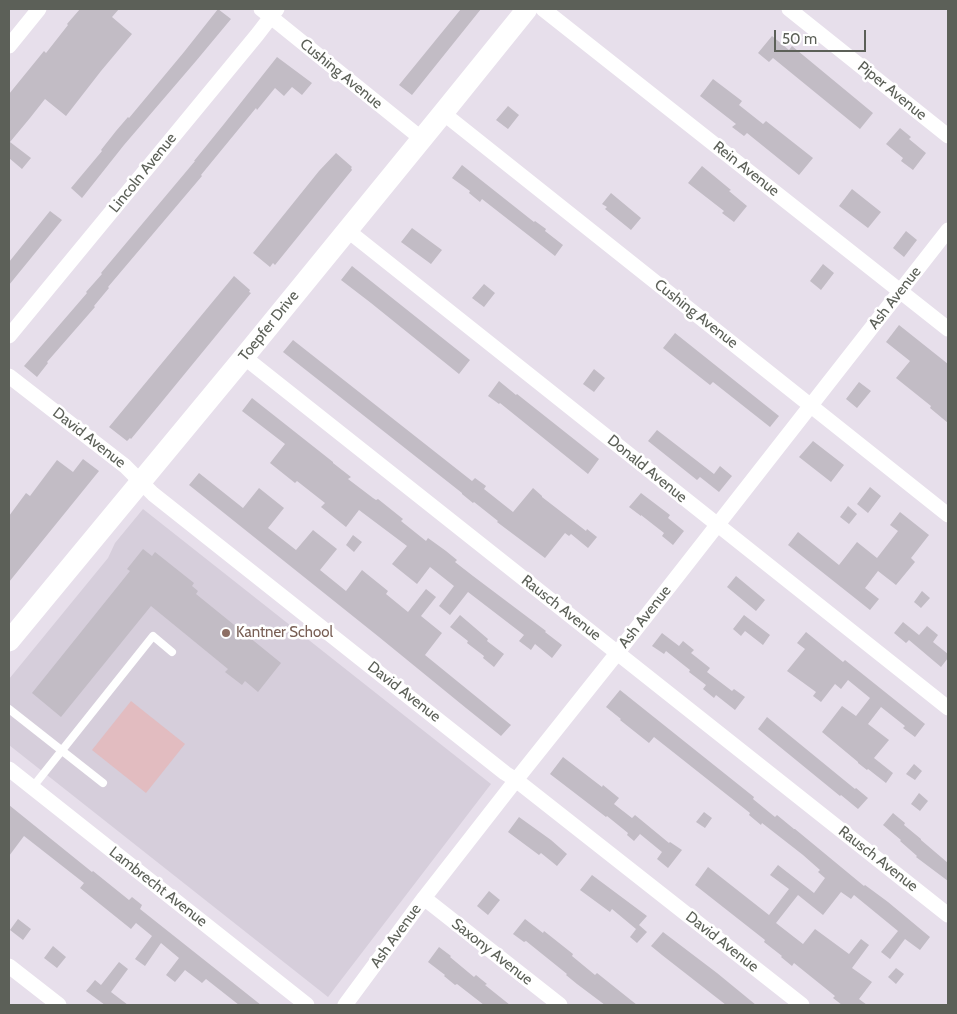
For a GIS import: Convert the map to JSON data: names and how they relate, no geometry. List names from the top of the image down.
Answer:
{
  "streets": {
    "street": [
      "Cushing Avenue",
      "Piper Avenue",
      "Rein Avenue",
      "Lincoln Avenue",
      "Ash Avenue",
      "Toepfer Drive",
      "David Avenue",
      "Donald Avenue",
      "Rausch Avenue",
      "Lambrecht Avenue",
      "Saxony Avenue"
    ]
  },
  "crossings": [
    ["Cushing Avenue", "Lincoln Avenue"],
    ["Cushing Avenue", "Ash Avenue"],
    ["Cushing Avenue", "Toepfer Drive"],
    ["Rein Avenue", "Ash Avenue"],
    ["Ash Avenue", "David Avenue"],
    ["Ash Avenue", "Donald Avenue"],
    ["Ash Avenue", "Rausch Avenue"],
    ["Ash Avenue", "Saxony Avenue"],
    ["Toepfer Drive", "David Avenue"],
    ["Toepfer Drive", "Donald Avenue"],
    ["Toepfer Drive", "Rausch Avenue"]
  ],
  "places": ["Kantner School"],
  "scale_bar": "50 m"
}
